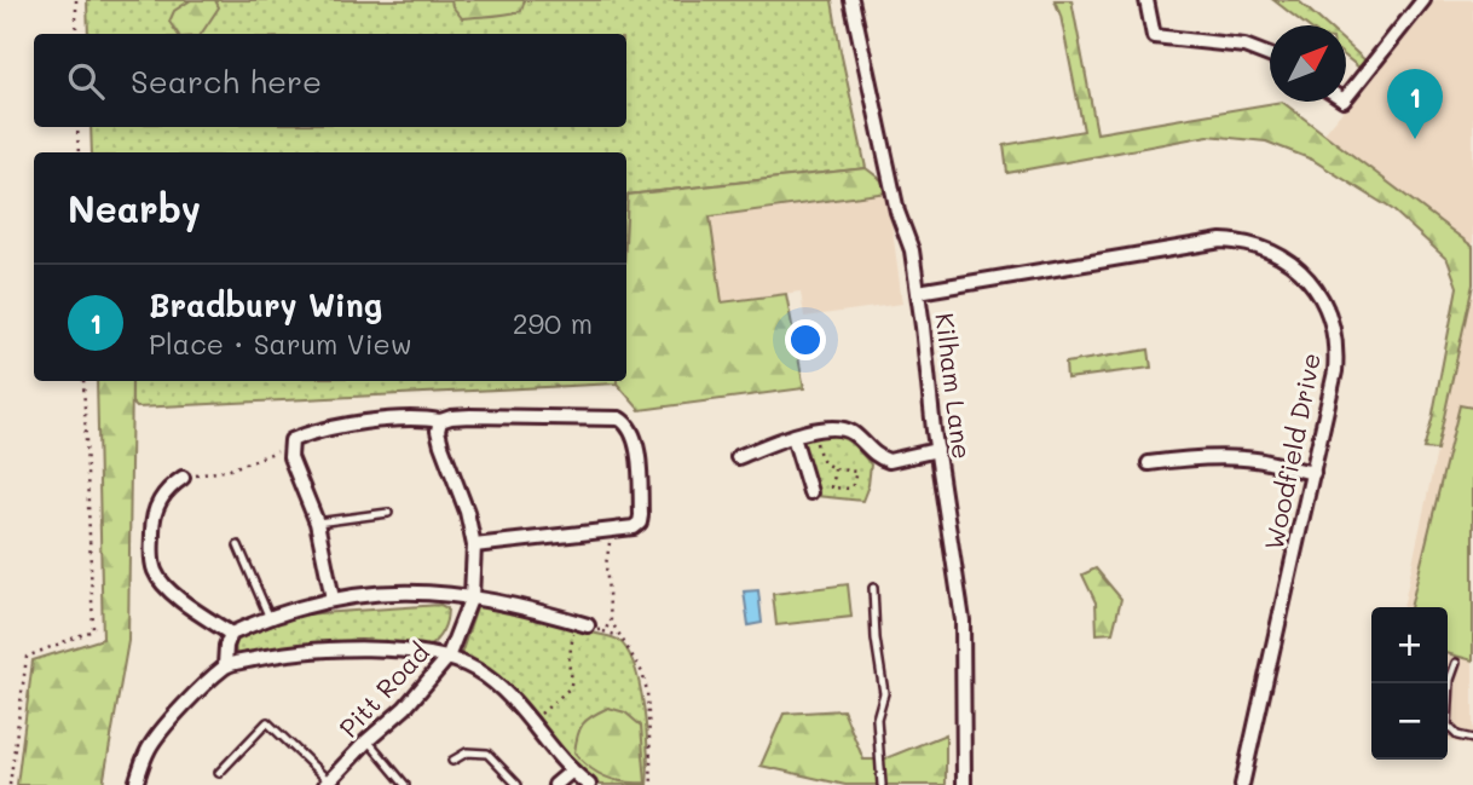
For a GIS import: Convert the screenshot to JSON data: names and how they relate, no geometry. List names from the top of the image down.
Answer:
{
  "streets": {
    "street": ["Kilham Lane", "Woodfield Drive", "Pitt Road"]
  },
  "crossings": [
    ["Kilham Lane", "Woodfield Drive"]
  ],
  "north": "top right",
  "page": {
    "search": "Search here",
    "pins": "1",
    "heading": "Nearby",
    "list": [
      {
        "mark": "1",
        "name": "Bradbury Wing",
        "note": "Place · Sarum View",
        "value": "290 m"
      }
    ],
    "map_buttons": ["+", "−"]
  }
}
